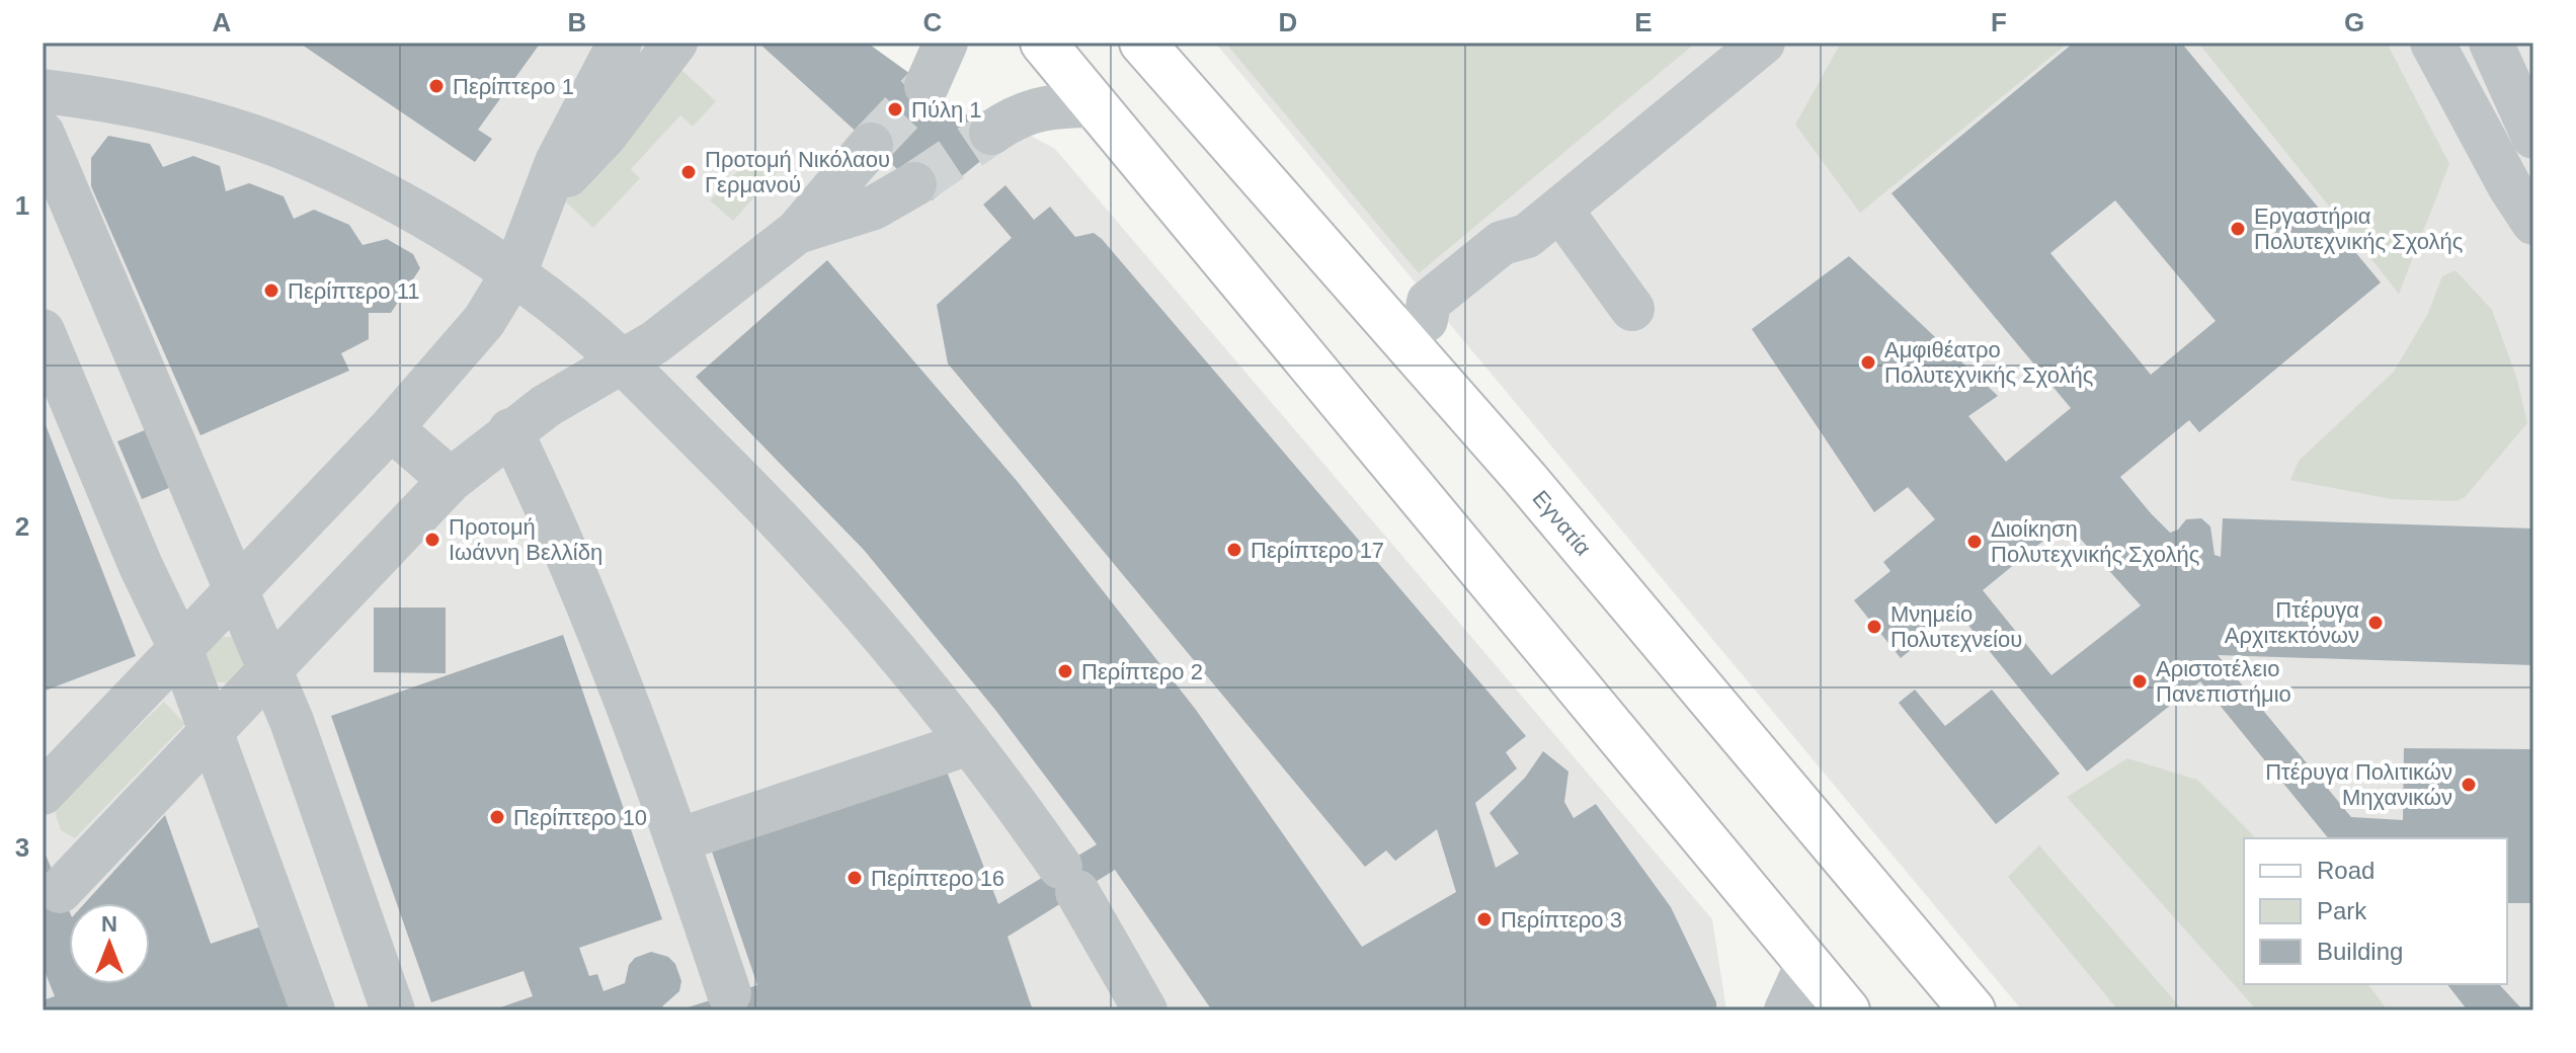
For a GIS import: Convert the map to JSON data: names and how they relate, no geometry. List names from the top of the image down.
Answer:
{
  "streets": {
    "main road": ["Εγνατία"]
  },
  "places": [
    "Περίπτερο 1",
    "Πύλη 1",
    "Προτομή Νικόλαου Γερμανού",
    "Εργαστήρια Πολυτεχνικής Σχολής",
    "Περίπτερο 11",
    "Αμφιθέατρο Πολυτεχνικής Σχολής",
    "Προτομή Ιωάννη Βελλίδη",
    "Διοίκηση Πολυτεχνικής Σχολής",
    "Περίπτερο 17",
    "Πτέρυγα Αρχιτεκτόνων",
    "Μνημείο Πολυτεχνείου",
    "Περίπτερο 2",
    "Αριστοτέλειο Πανεπιστήμιο",
    "Πτέρυγα Πολιτικών Μηχανικών",
    "Περίπτερο 10",
    "Περίπτερο 16",
    "Περίπτερο 3"
  ],
  "legend": ["Road", "Park", "Building"],
  "north": "top",
  "grid": {
    "columns": [
      "A",
      "B",
      "C",
      "D",
      "E",
      "F",
      "G"
    ],
    "rows": ["1", "2", "3"]
  }
}
